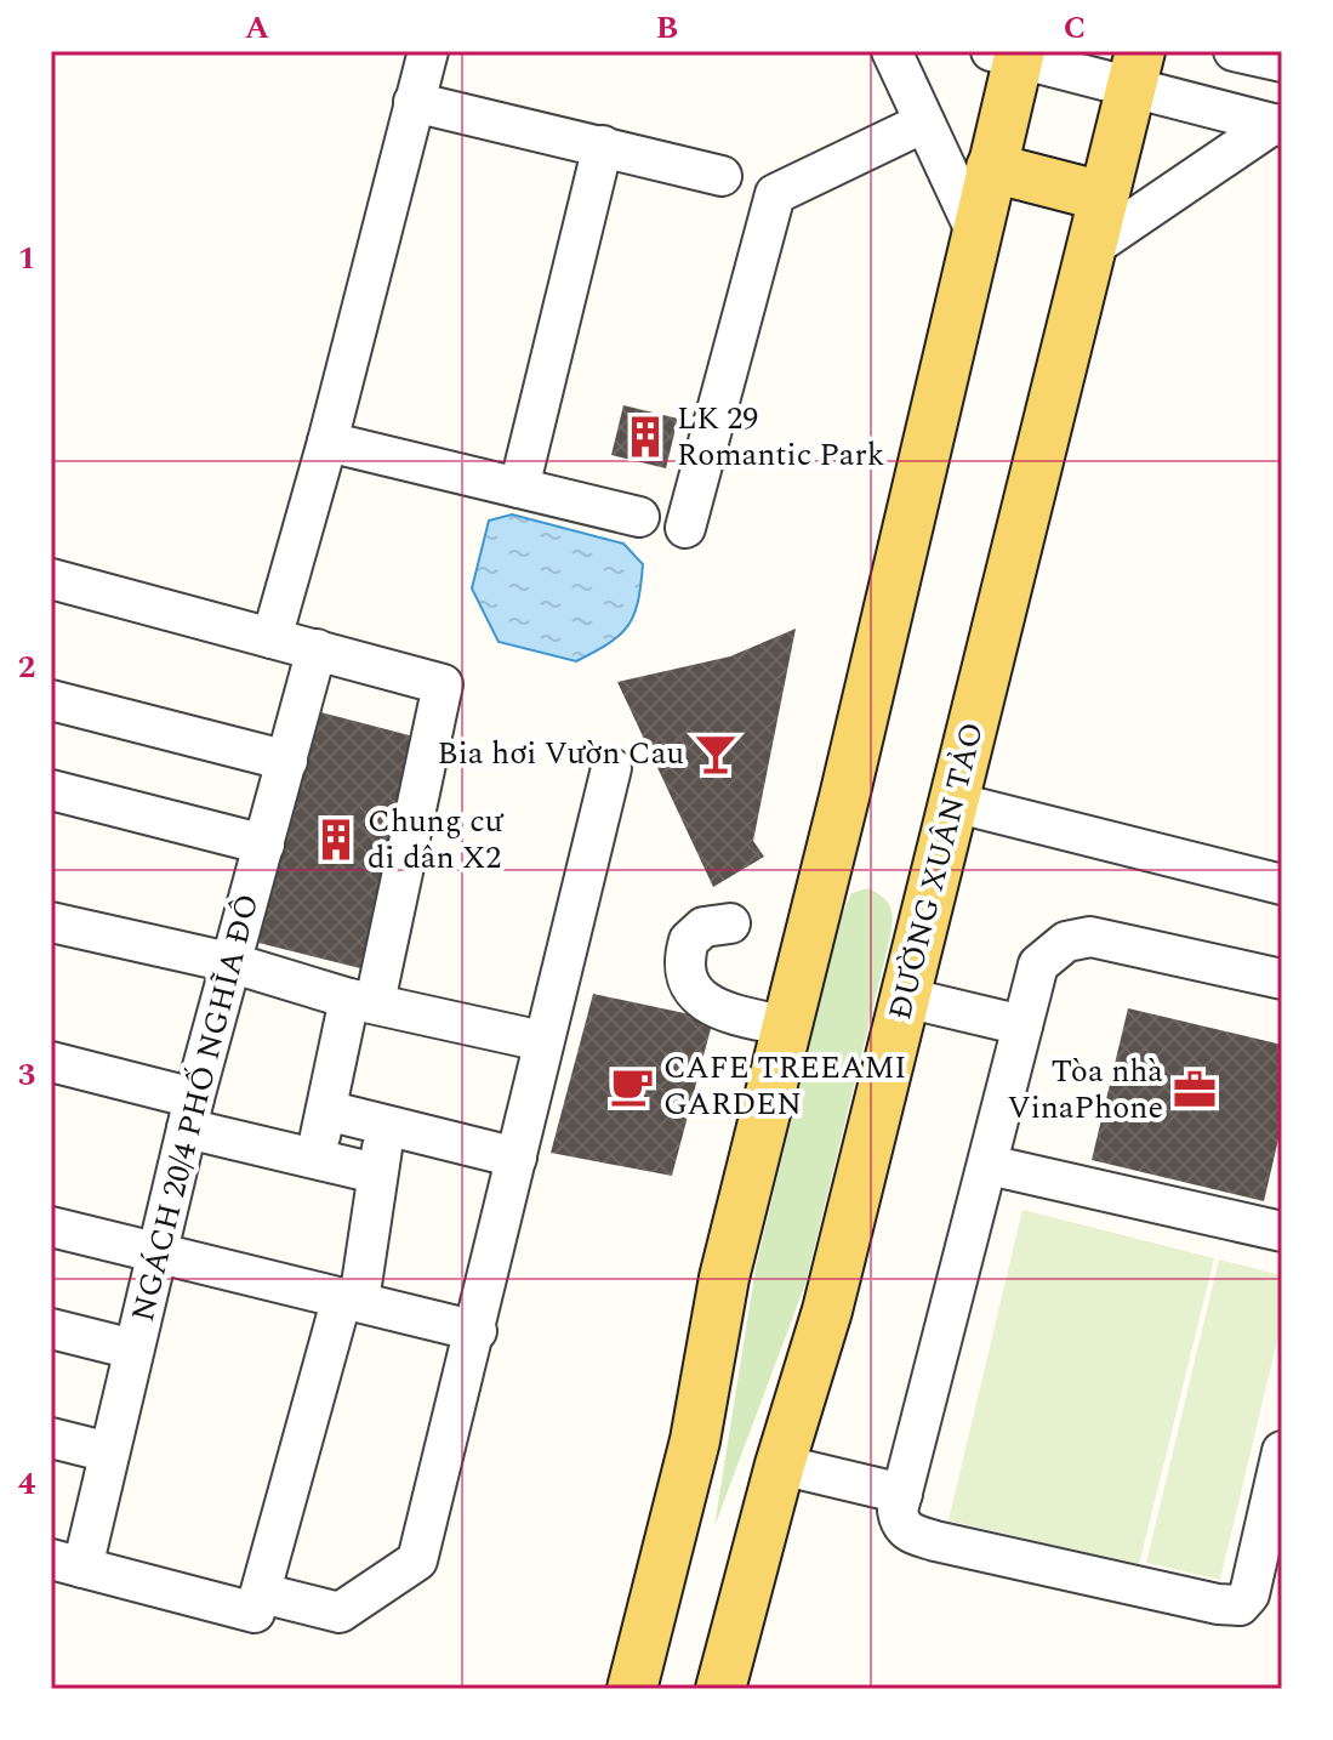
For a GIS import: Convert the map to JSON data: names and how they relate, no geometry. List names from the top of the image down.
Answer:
{
  "streets": {
    "main road": ["ĐƯỜNG XUÂN TẢO"],
    "street": ["NGÁCH 20/4 PHỐ NGHĨA ĐÔ"]
  },
  "places": {
    "building": ["LK 29 Romantic Park", "Chung cư di dân X2"],
    "bar": ["Bia hơi Vườn Cau"],
    "cafe": ["CAFE TREEAMI GARDEN"],
    "office": ["Tòa nhà VinaPhone"]
  },
  "grid": {
    "columns": ["A", "B", "C"],
    "rows": [
      "1",
      "2",
      "3",
      "4"
    ]
  }
}
